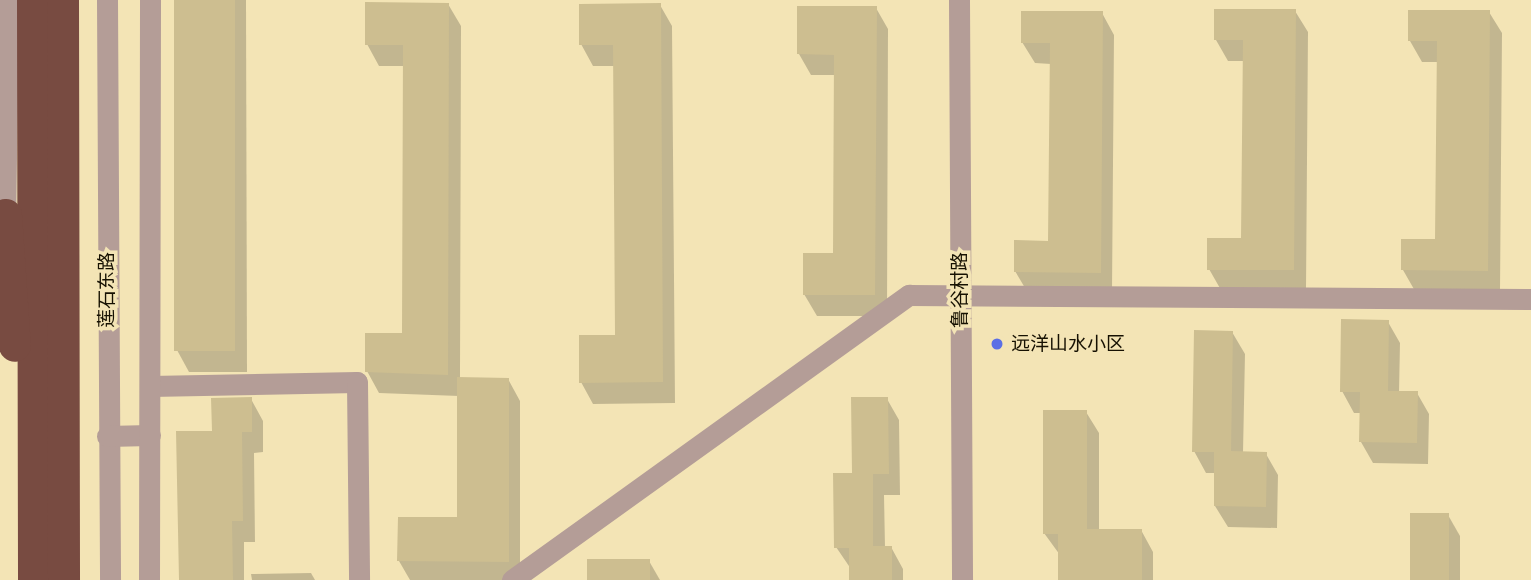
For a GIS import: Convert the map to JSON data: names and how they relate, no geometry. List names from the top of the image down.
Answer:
{
  "streets": {
    "street": ["莲石东路", "鲁谷村路"]
  },
  "places": ["远洋山水小区"]
}
